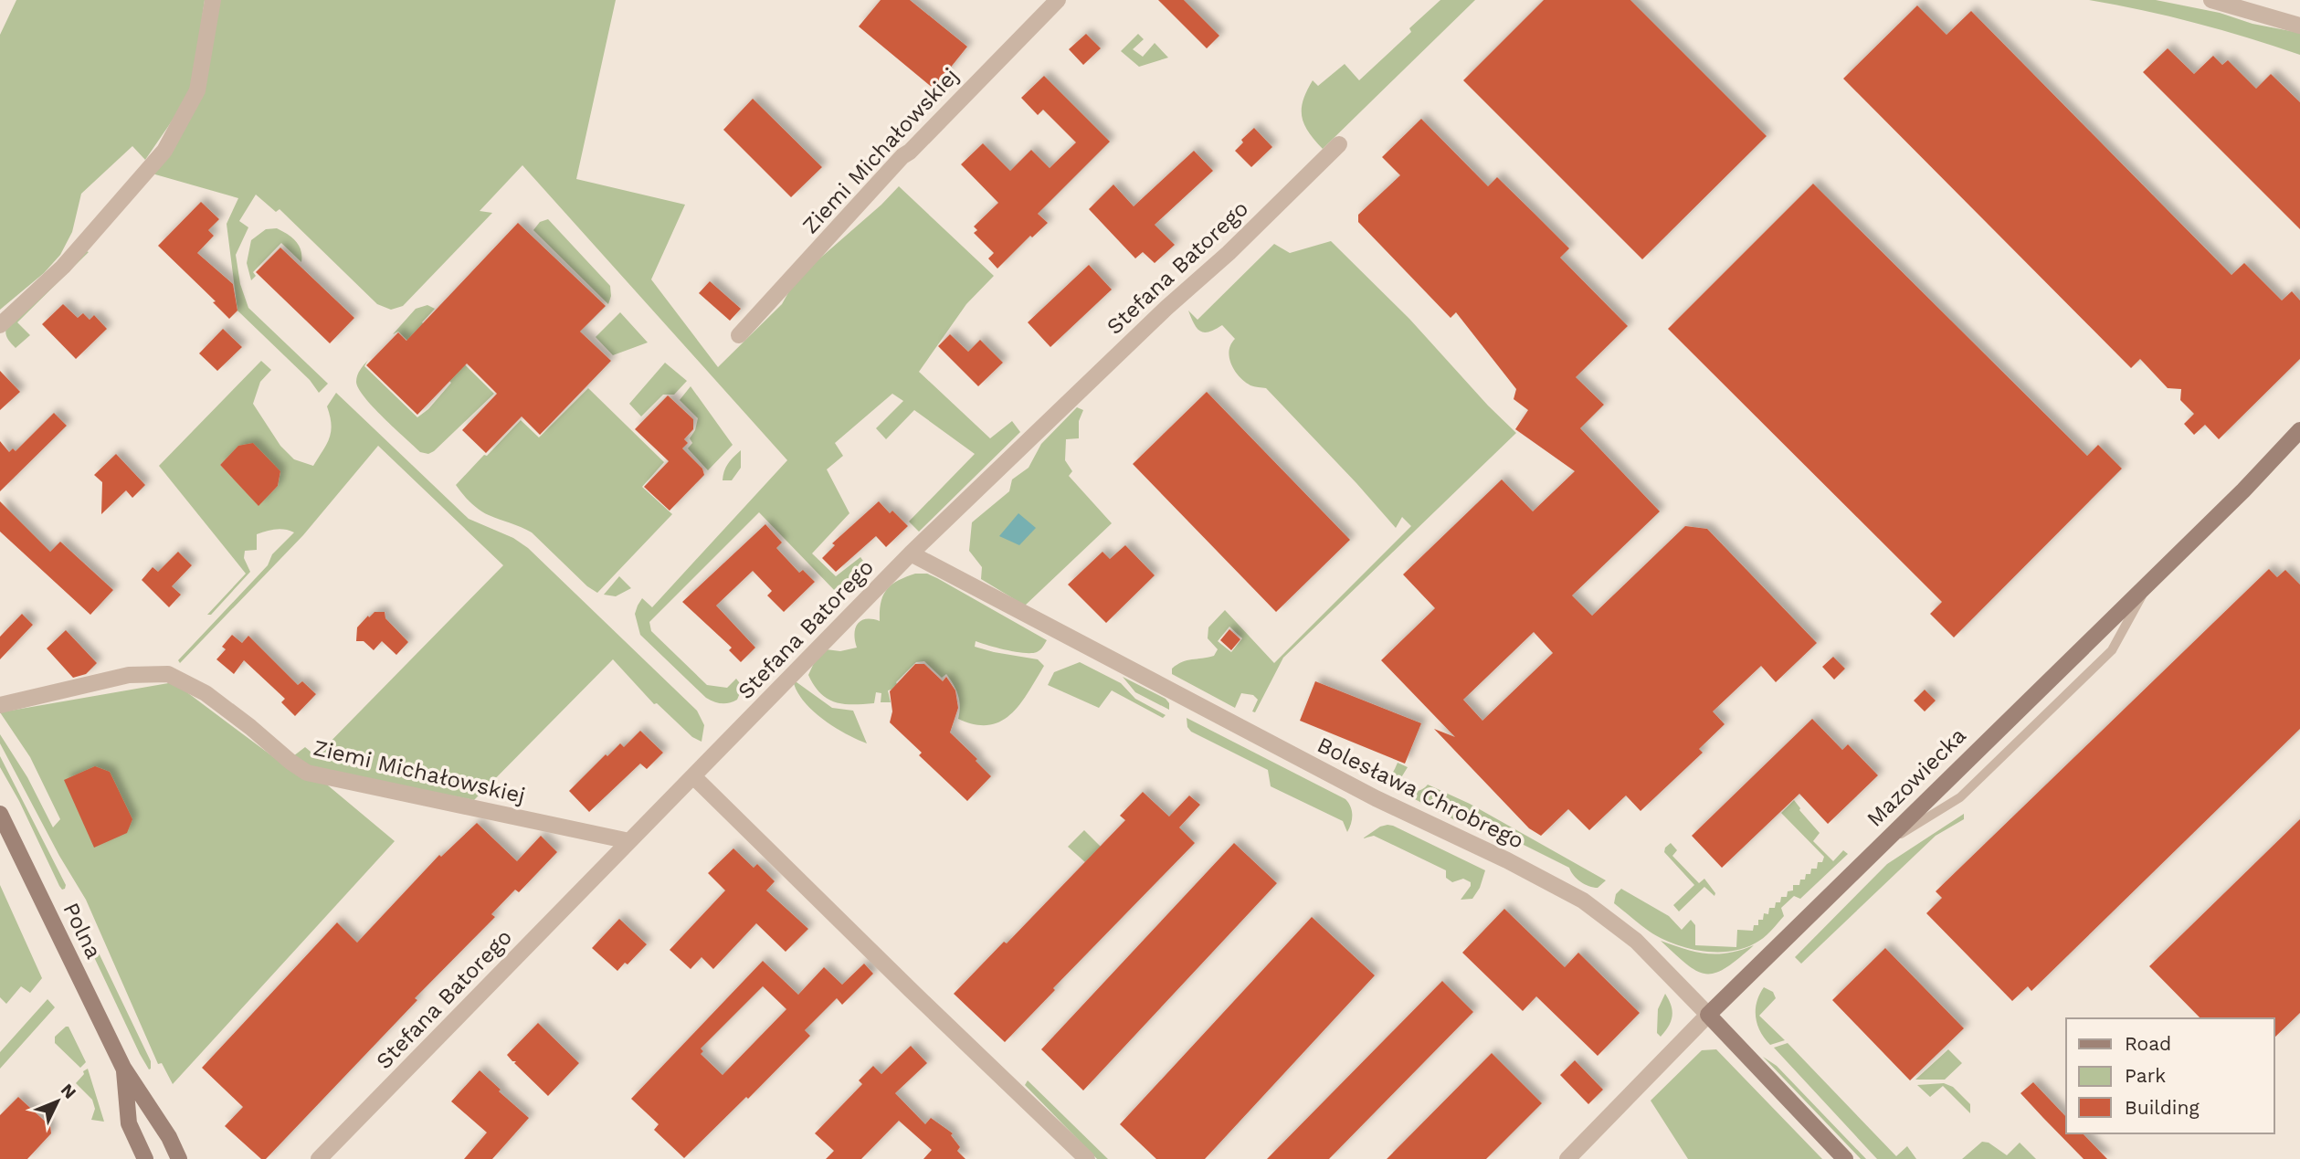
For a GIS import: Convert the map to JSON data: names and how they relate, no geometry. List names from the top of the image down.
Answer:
{
  "streets": {
    "street": [
      "Ziemi Michałowskiej",
      "Stefana Batorego",
      "Mazowiecka",
      "Bolesława Chrobrego",
      "Polna"
    ]
  },
  "crossings": [
    ["Ziemi Michałowskiej", "Stefana Batorego"],
    ["Stefana Batorego", "Bolesława Chrobrego"],
    ["Mazowiecka", "Bolesława Chrobrego"]
  ],
  "legend": ["Road", "Park", "Building"],
  "north": "top right"
}
